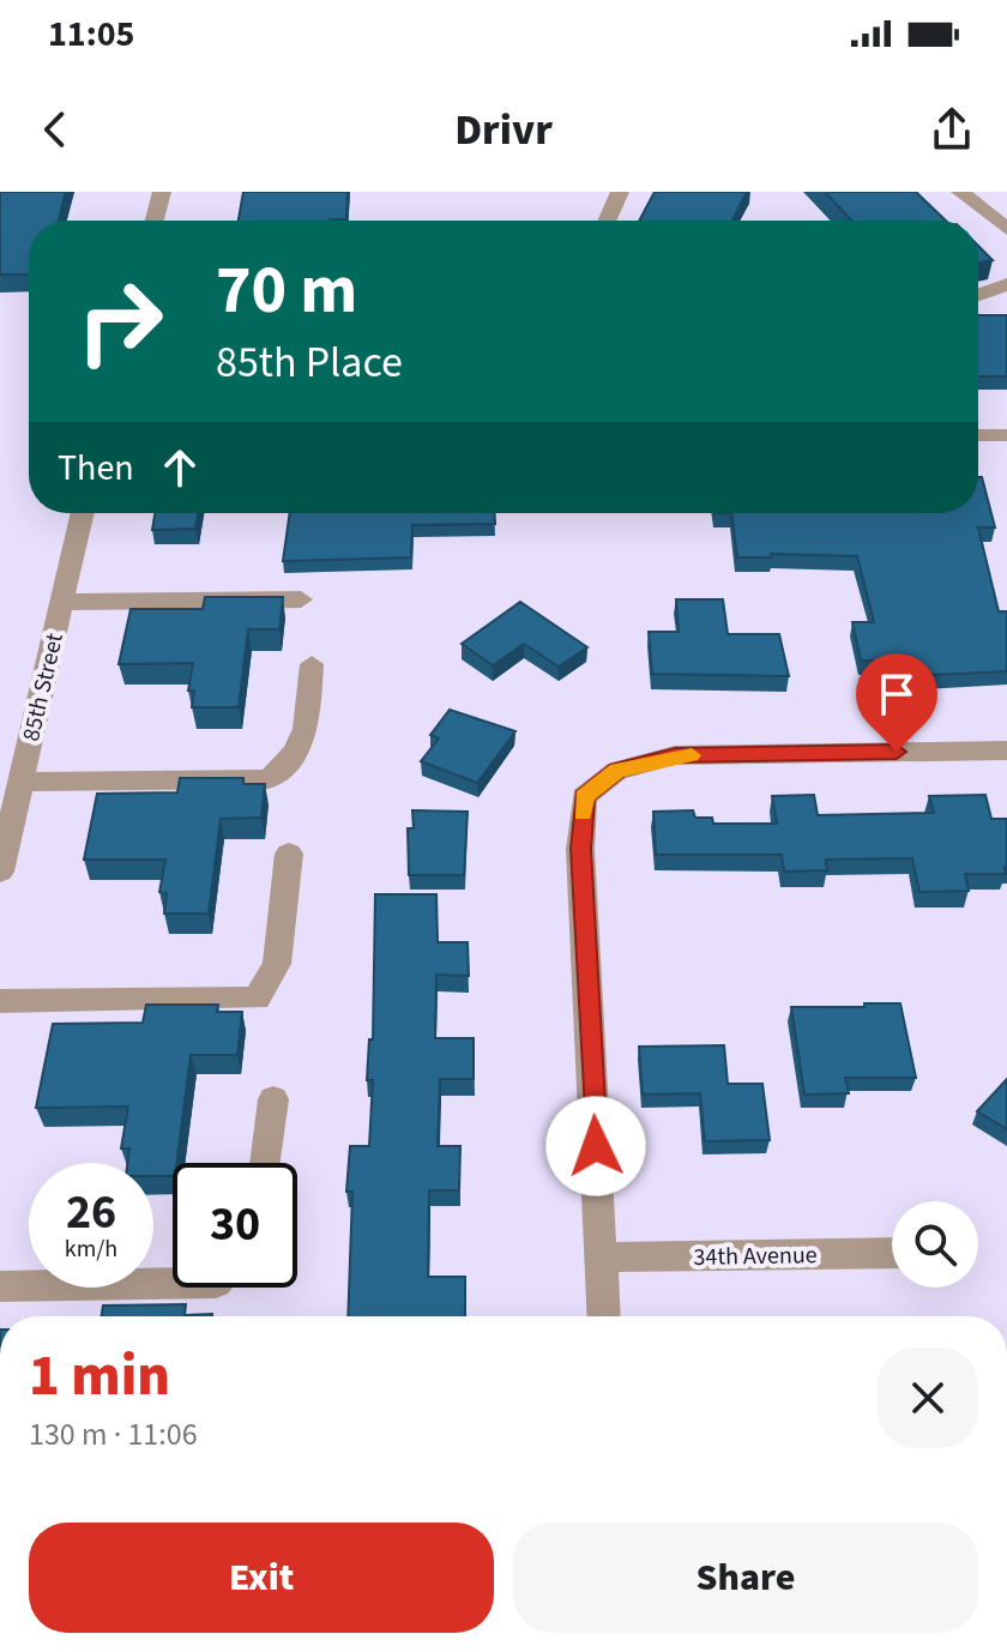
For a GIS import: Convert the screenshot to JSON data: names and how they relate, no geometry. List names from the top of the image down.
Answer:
{
  "streets": {
    "street": ["85th Street", "34th Avenue"]
  },
  "page": {
    "status": "11:05",
    "header": "Drivr",
    "turn": ["70 m", "85th Place"],
    "then": "Then",
    "speed": "26 km/h",
    "limit": "30",
    "heading": ["1 min", "130 m · 11:06"],
    "buttons": ["Exit", "Share"]
  }
}
